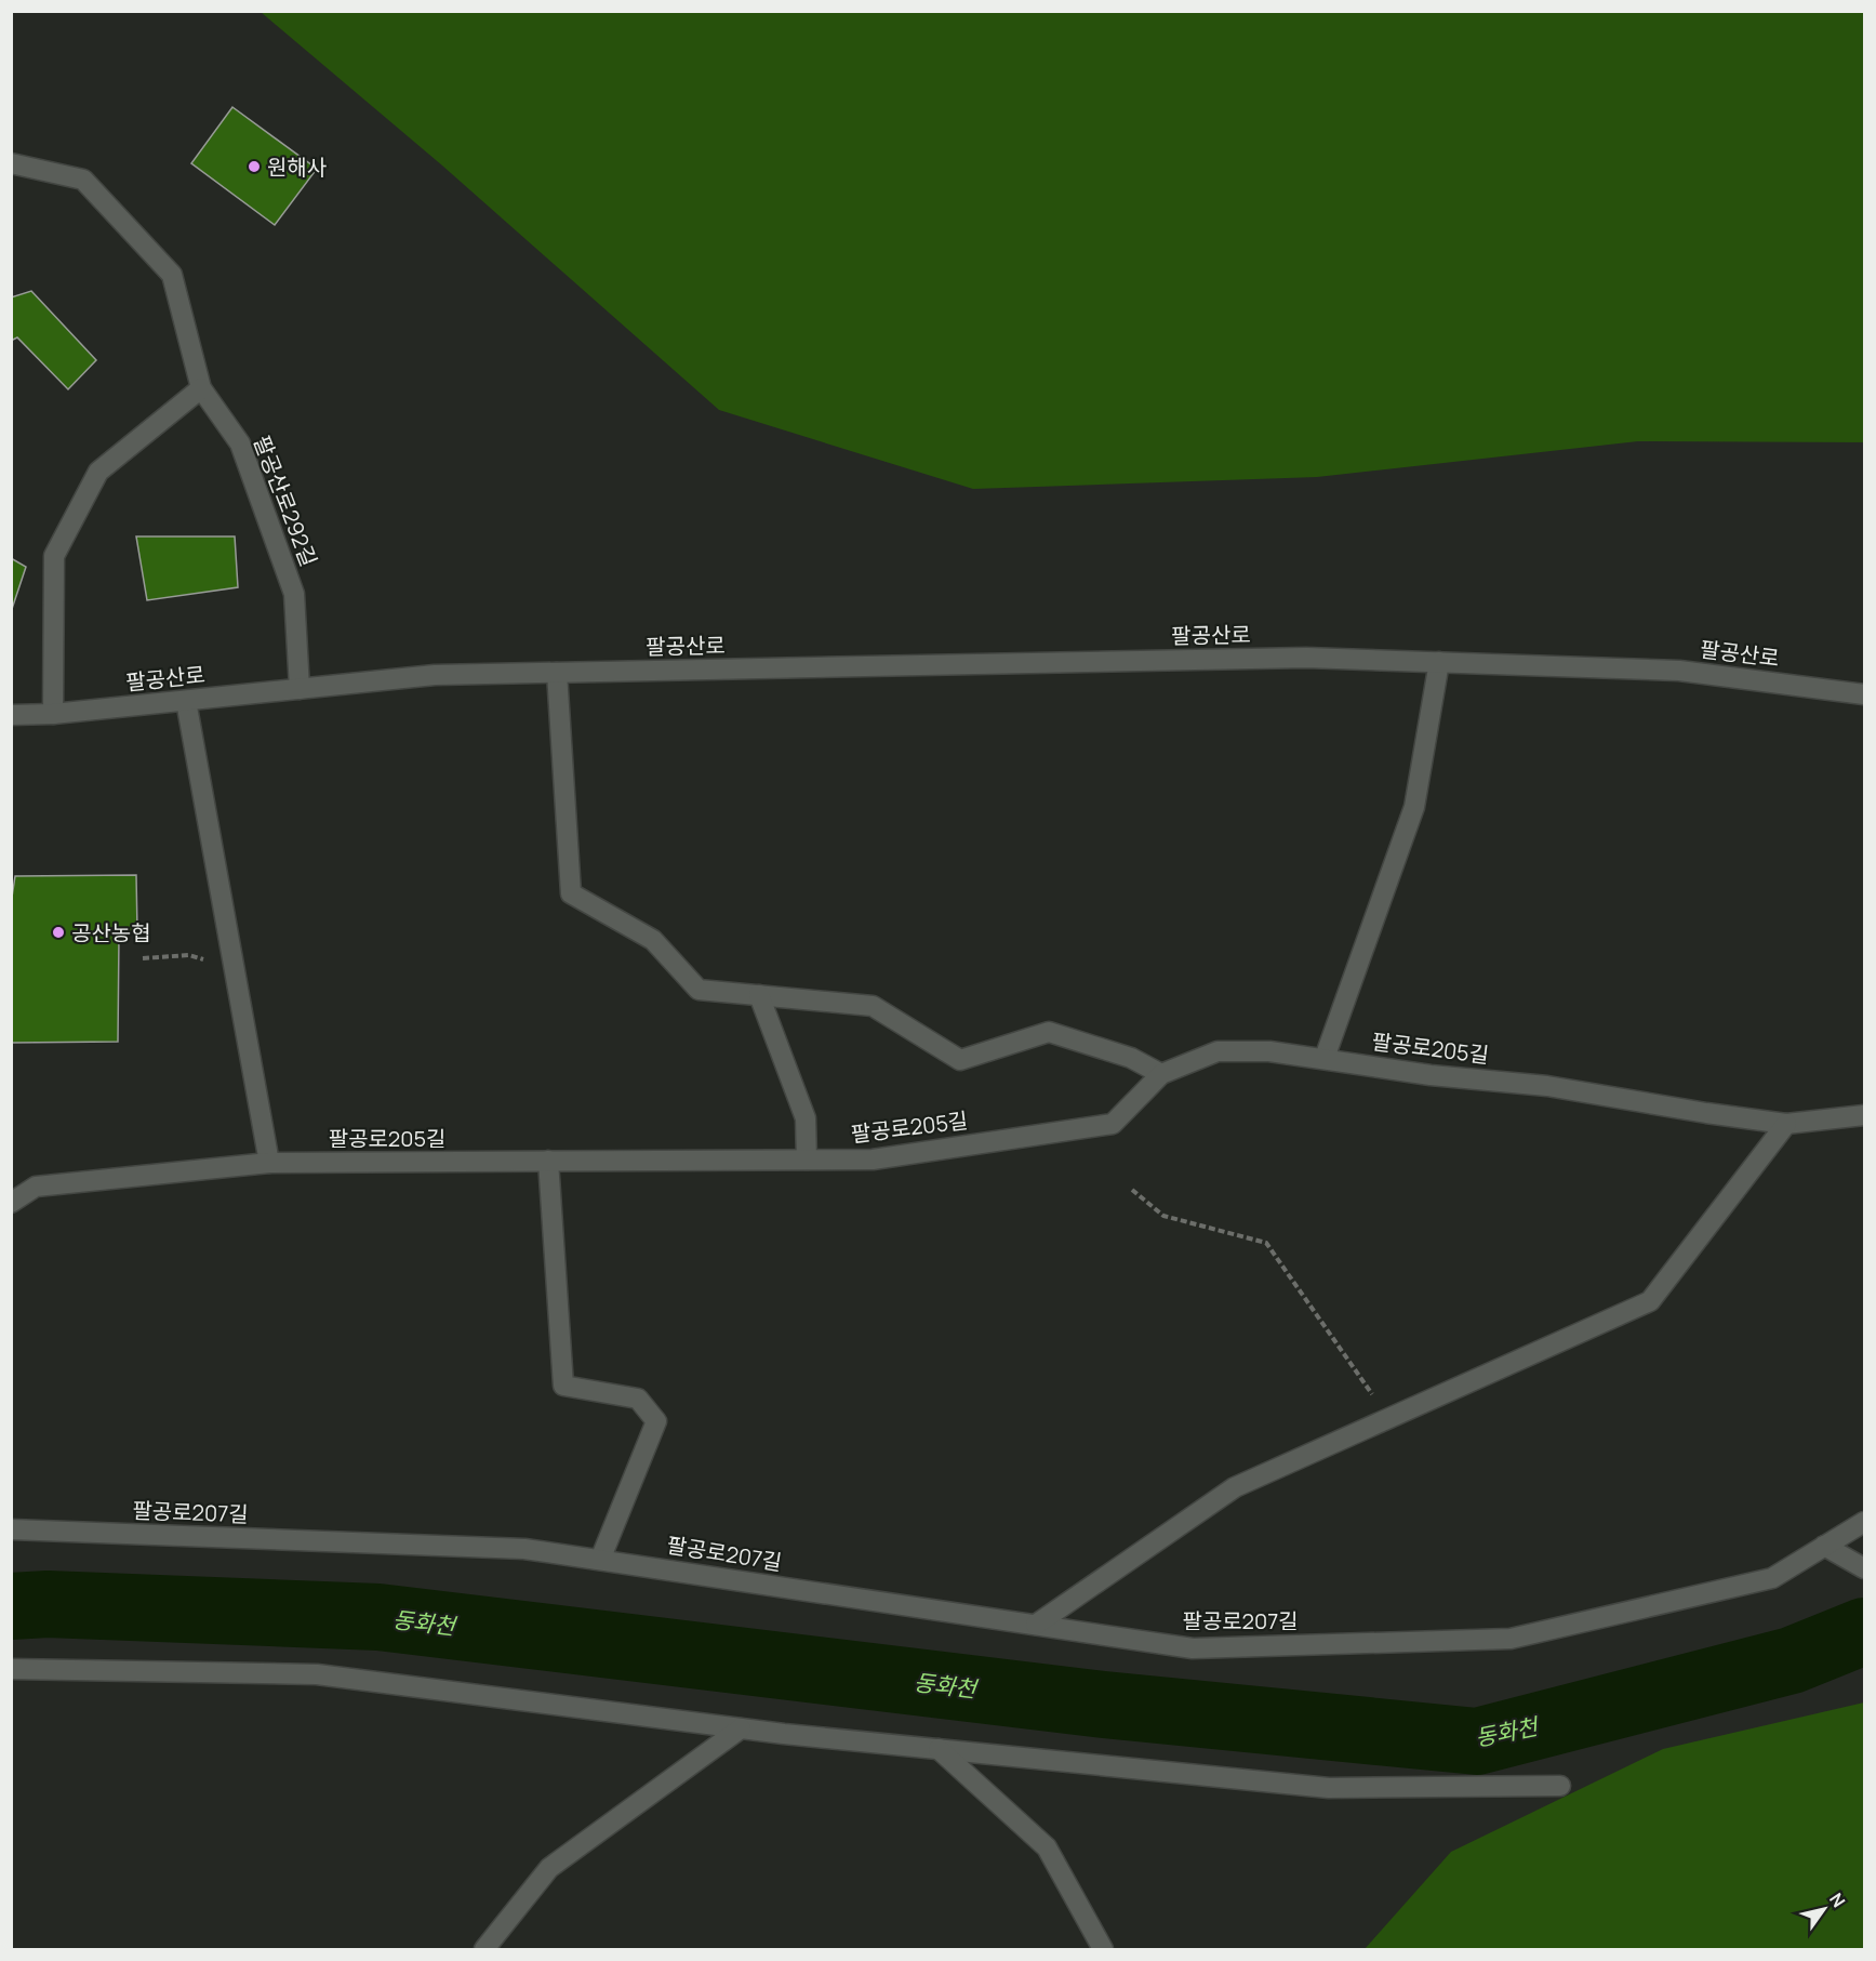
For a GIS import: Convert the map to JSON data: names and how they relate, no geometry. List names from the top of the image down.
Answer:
{
  "streets": {
    "street": [
      "팔공산로292길",
      "팔공산로",
      "팔공로205길",
      "팔공로207길"
    ]
  },
  "crossings": [
    ["팔공산로292길", "팔공산로"]
  ],
  "water": ["동화천"],
  "places": ["원해사", "공산농협"],
  "north": "top right"
}
